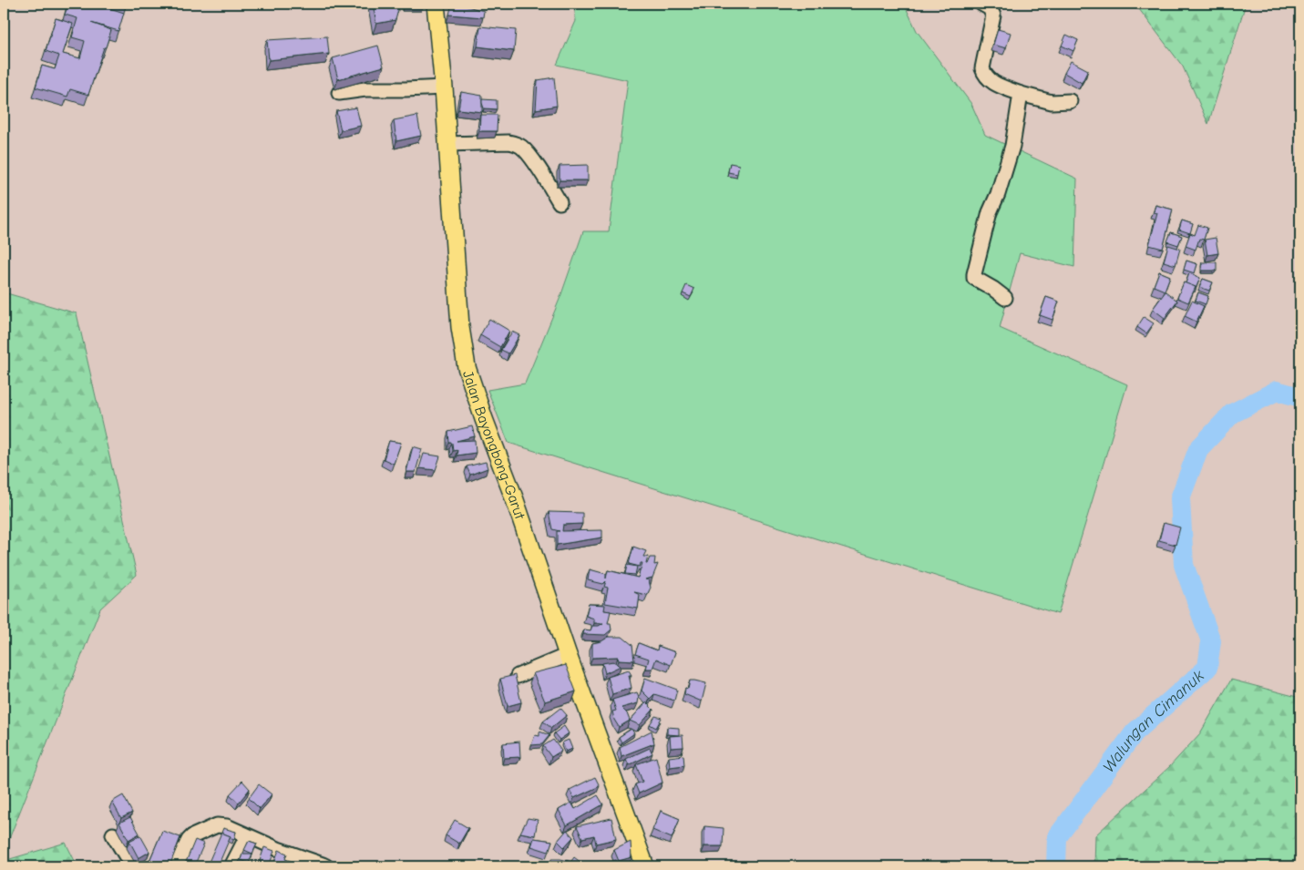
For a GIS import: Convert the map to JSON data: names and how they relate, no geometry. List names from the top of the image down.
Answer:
{
  "streets": {
    "main road": ["Jalan Bayongbong-Garut"]
  },
  "water": ["Walungan Cimanuk"]
}
